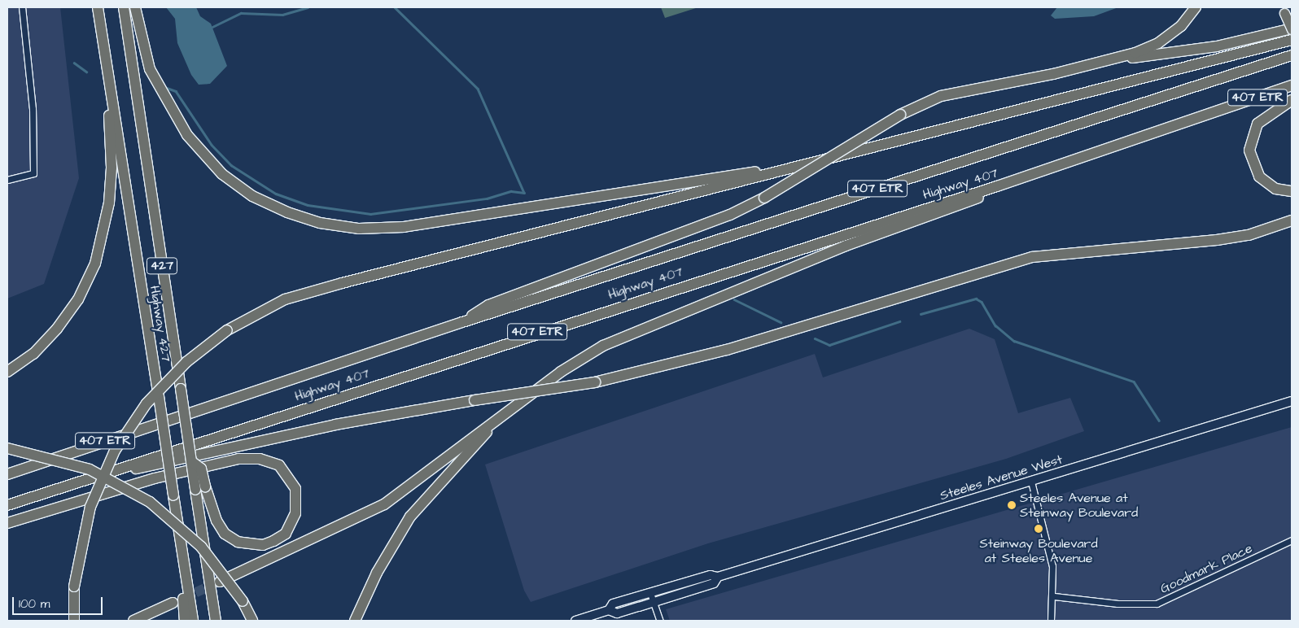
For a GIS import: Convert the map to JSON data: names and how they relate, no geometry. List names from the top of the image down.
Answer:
{
  "streets": {
    "highway": [
      "407 ETR",
      "Highway 407",
      "427",
      "Highway 427"
    ],
    "main road": ["Steeles Avenue West"],
    "street": ["Goodmark Place"]
  },
  "places": ["Steeles Avenue at Steinway Boulevard", "Steinway Boulevard at Steeles Avenue"],
  "scale_bar": "100 m"
}
